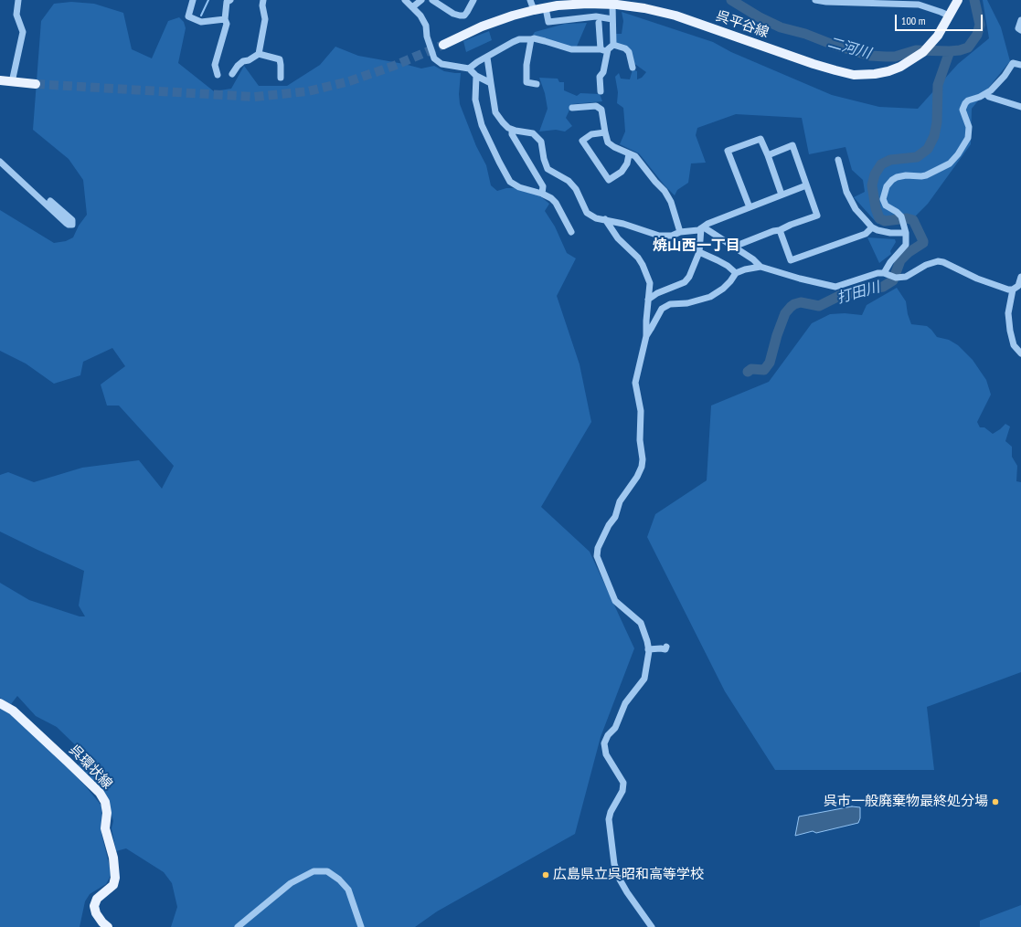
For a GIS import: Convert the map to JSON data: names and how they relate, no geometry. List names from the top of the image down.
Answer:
{
  "streets": {
    "main road": ["呉平谷線", "呉環状線"]
  },
  "districts": ["焼山西一丁目"],
  "water": ["二河川", "打田川"],
  "places": ["呉市一般廃棄物最終処分場", "広島県立呉昭和高等学校"],
  "scale_bar": "100 m"
}
